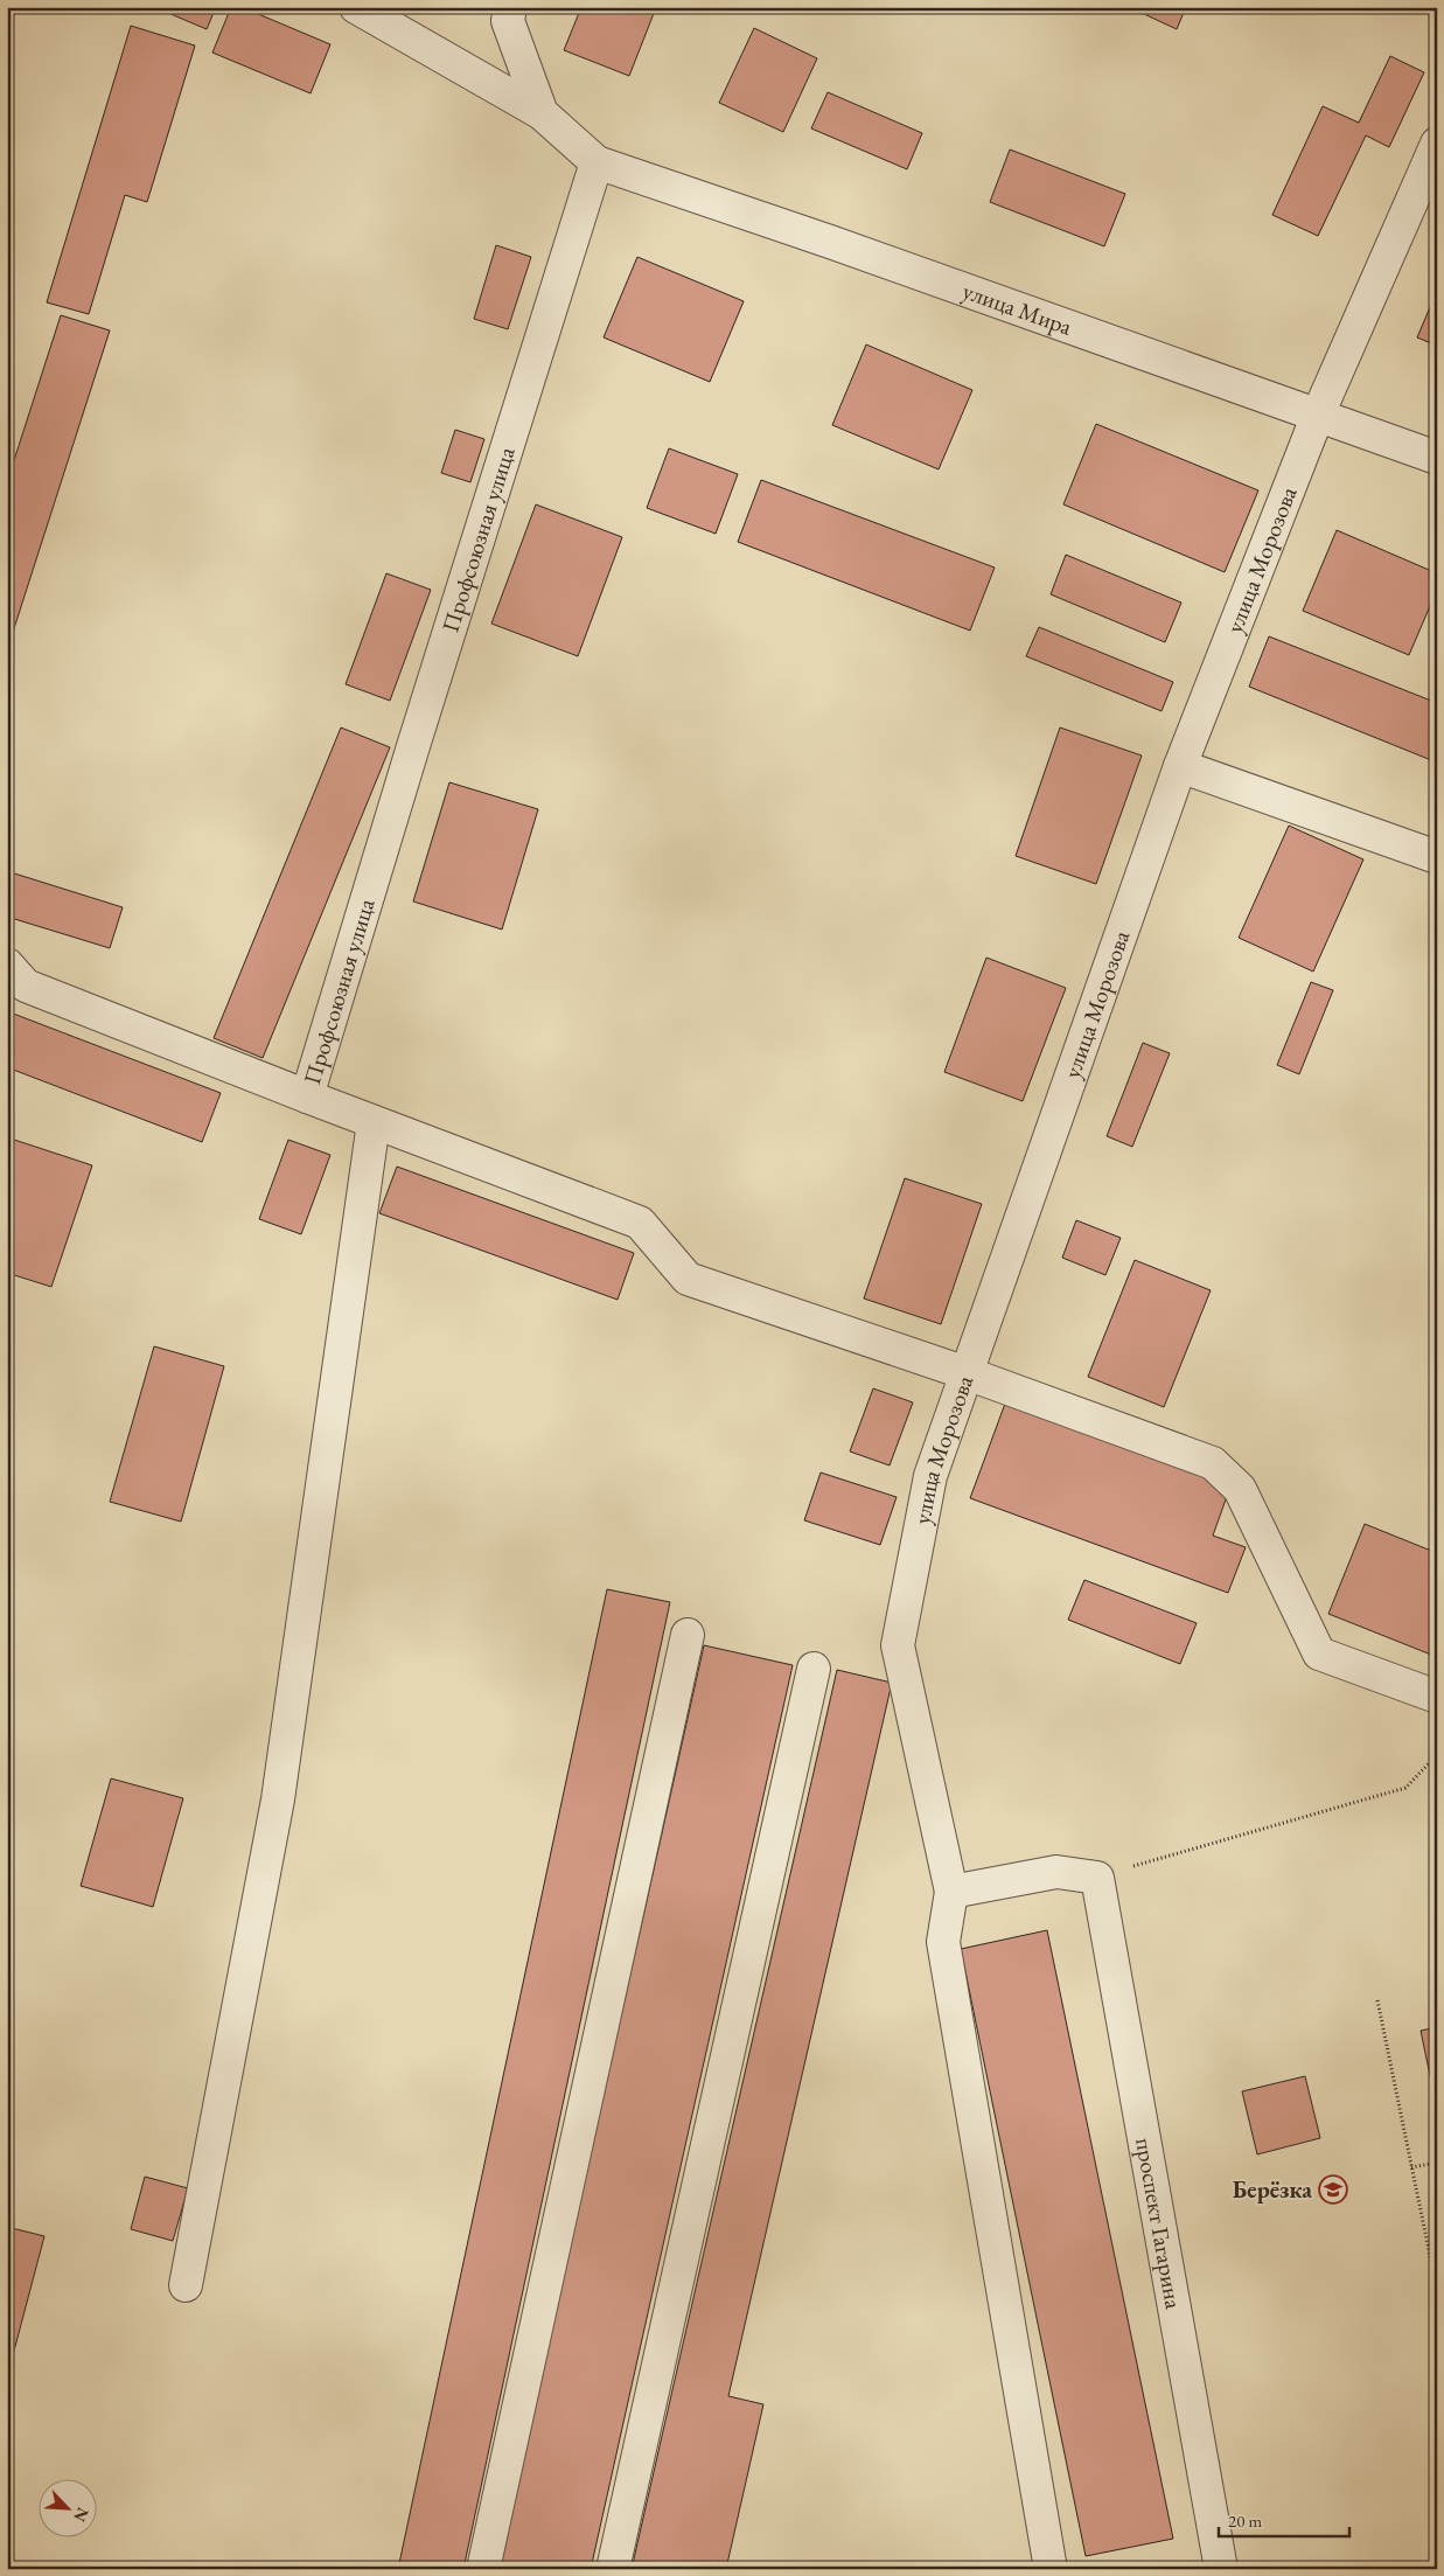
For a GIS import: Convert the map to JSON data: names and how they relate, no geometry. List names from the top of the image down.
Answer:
{
  "streets": {
    "street": [
      "улица Мира",
      "Профсоюзная улица",
      "улица Морозова",
      "проспект Гагарина"
    ]
  },
  "crossings": [
    ["улица Мира", "Профсоюзная улица"],
    ["улица Мира", "улица Морозова"]
  ],
  "places": {
    "school or university": ["Берёзка"]
  },
  "scale_bar": "20 m",
  "north": "bottom right"
}
